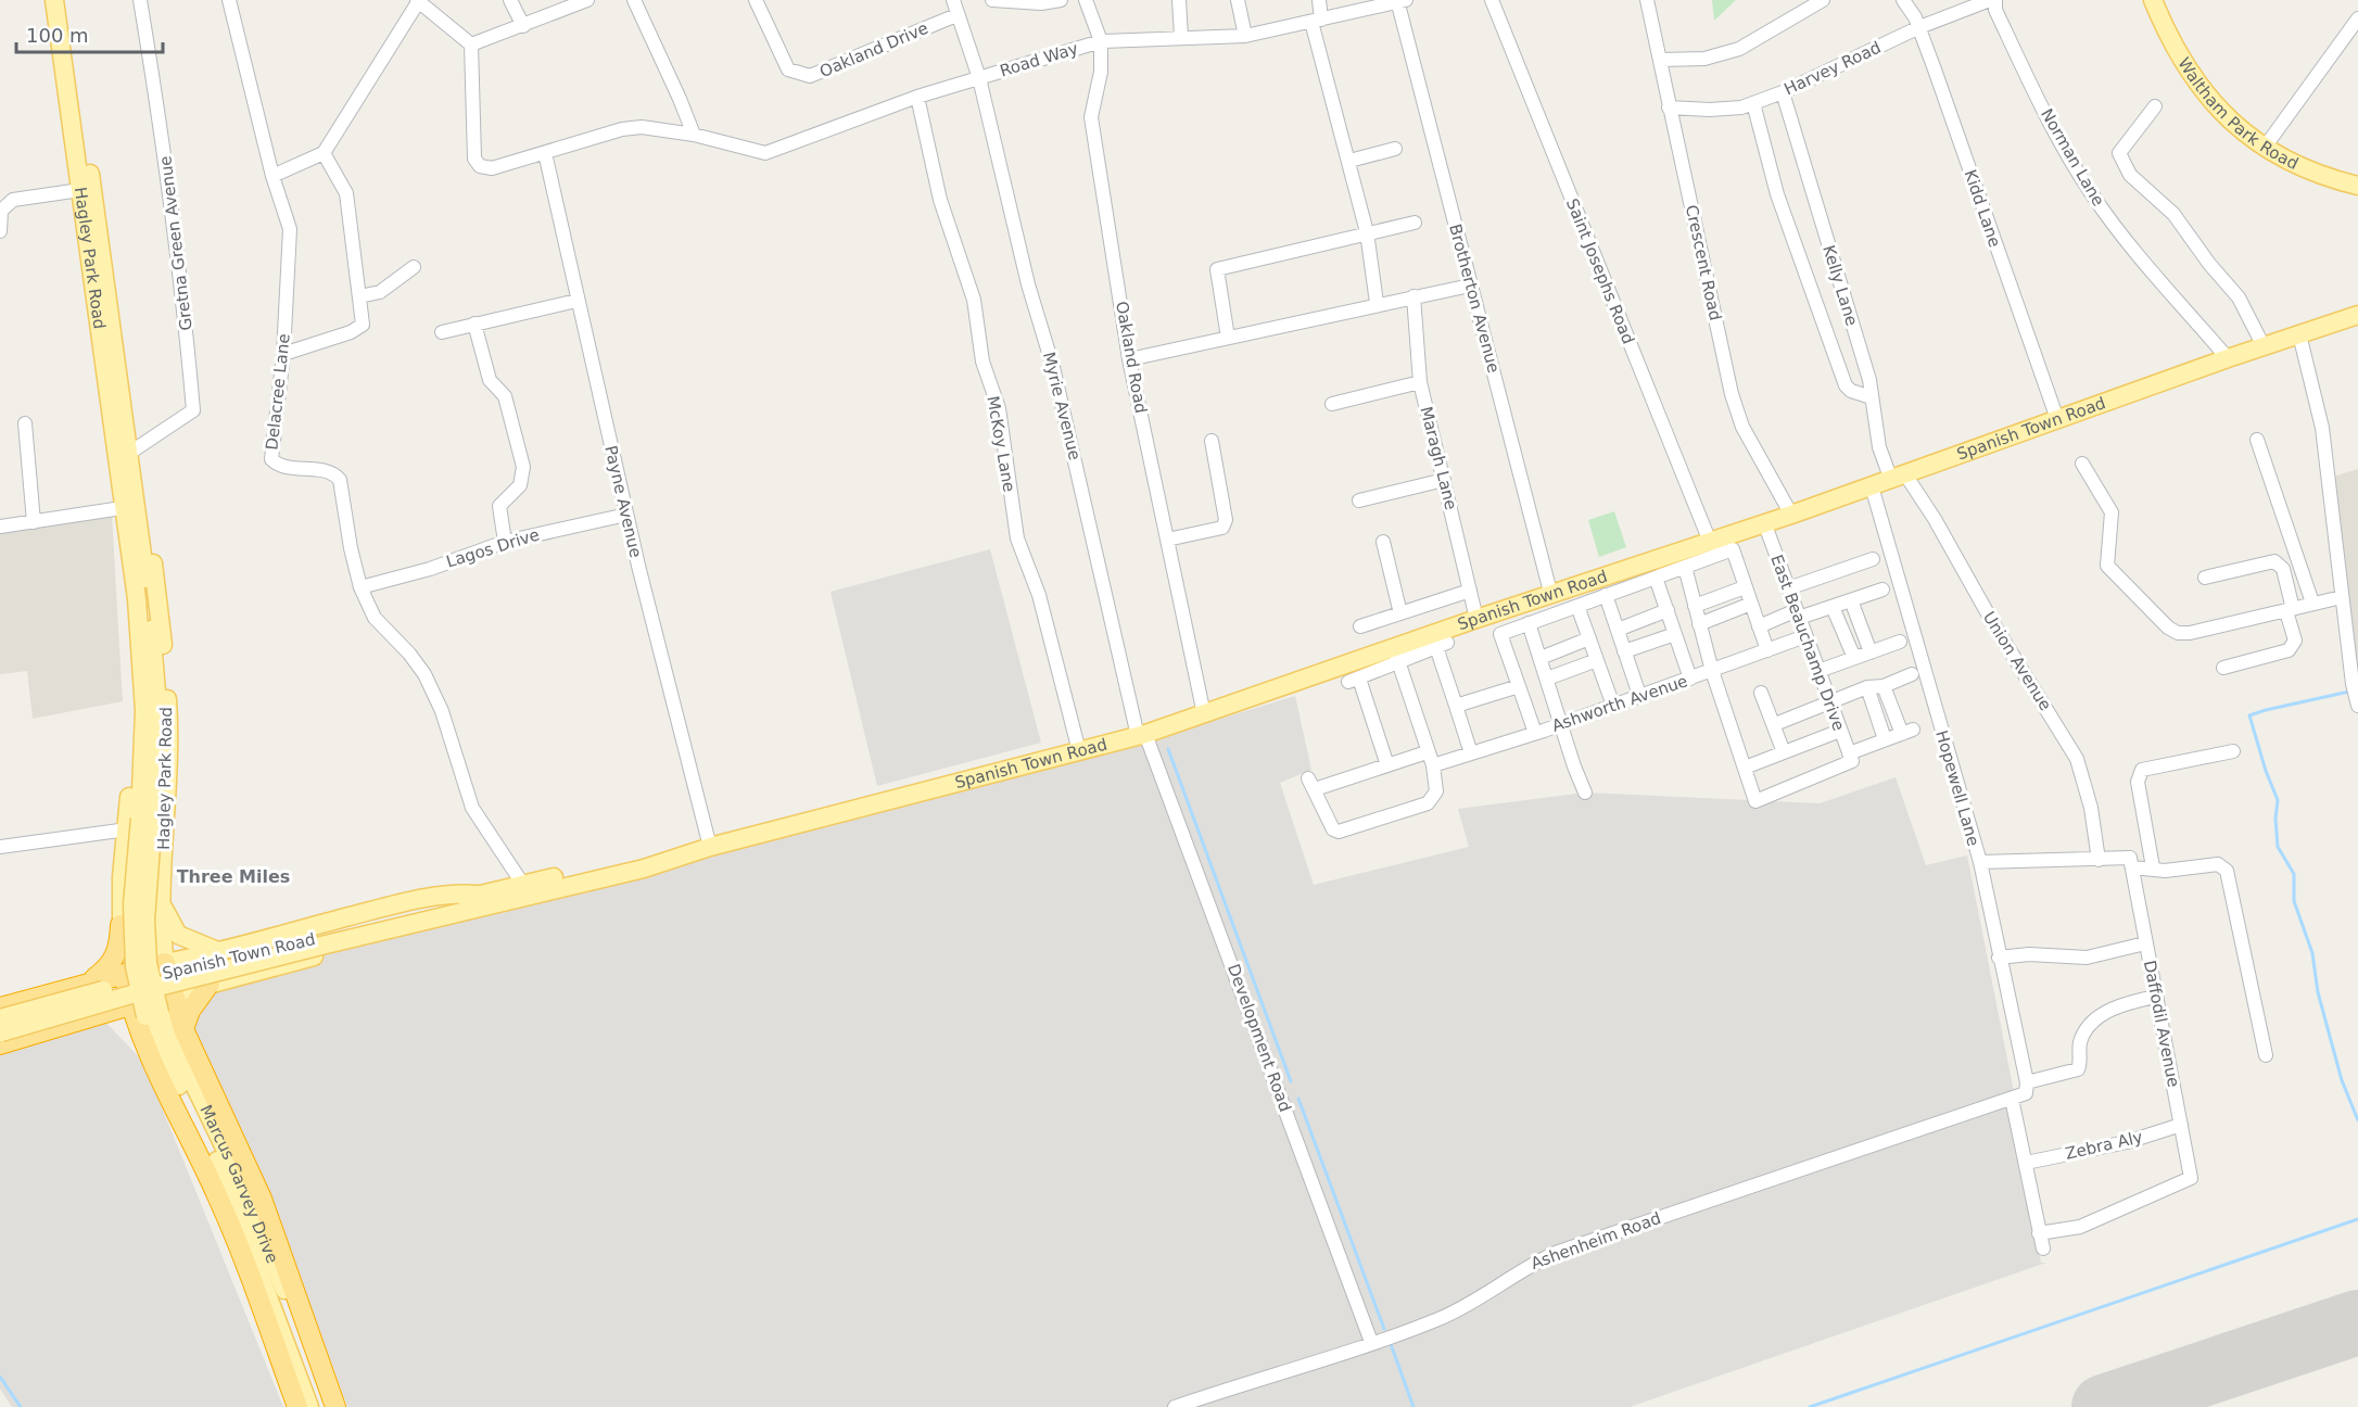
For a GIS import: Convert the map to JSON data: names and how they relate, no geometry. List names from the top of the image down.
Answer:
{
  "streets": {
    "highway": ["Spanish Town Road", "Marcus Garvey Drive"],
    "main road": ["Waltham Park Road", "Hagley Park Road"],
    "street": [
      "Oakland Drive",
      "Road Way",
      "Harvey Road",
      "Norman Lane",
      "Kidd Lane",
      "Gretna Green Avenue",
      "Crescent Road",
      "Saint Josephs Road",
      "Kelly Lane",
      "Brotherton Avenue",
      "Oakland Road",
      "Delacree Lane",
      "Myrie Avenue",
      "McKoy Lane",
      "Maragh Lane",
      "Payne Avenue",
      "Lagos Drive",
      "East Beauchamp Drive",
      "Union Avenue",
      "Ashworth Avenue",
      "Hopewell Lane",
      "Daffodil Avenue",
      "Development Road",
      "Zebra Aly",
      "Ashenheim Road"
    ]
  },
  "crossings": [
    ["Oakland Drive", "Myrie Avenue"],
    ["Road Way", "Brotherton Avenue"],
    ["Road Way", "Oakland Road"],
    ["Road Way", "Myrie Avenue"],
    ["Road Way", "McKoy Lane"],
    ["Road Way", "Payne Avenue"],
    ["Harvey Road", "Kidd Lane"],
    ["Harvey Road", "Crescent Road"],
    ["Harvey Road", "Kelly Lane"],
    ["Norman Lane", "Spanish Town Road"],
    ["Kidd Lane", "Spanish Town Road"],
    ["Gretna Green Avenue", "Hagley Park Road"],
    ["Hagley Park Road", "Spanish Town Road"],
    ["Hagley Park Road", "Marcus Garvey Drive"],
    ["Crescent Road", "Spanish Town Road"],
    ["Saint Josephs Road", "Spanish Town Road"],
    ["Kelly Lane", "Spanish Town Road"],
    ["Kelly Lane", "Union Avenue"],
    ["Brotherton Avenue", "Spanish Town Road"],
    ["Oakland Road", "Spanish Town Road"],
    ["Delacree Lane", "Spanish Town Road"],
    ["Delacree Lane", "Lagos Drive"],
    ["Myrie Avenue", "Spanish Town Road"],
    ["Myrie Avenue", "Development Road"],
    ["Spanish Town Road", "McKoy Lane"],
    ["Spanish Town Road", "Maragh Lane"],
    ["Spanish Town Road", "Payne Avenue"],
    ["Spanish Town Road", "East Beauchamp Drive"],
    ["Spanish Town Road", "Union Avenue"],
    ["Spanish Town Road", "Hopewell Lane"],
    ["Spanish Town Road", "Development Road"],
    ["Spanish Town Road", "Marcus Garvey Drive"],
    ["Payne Avenue", "Lagos Drive"],
    ["East Beauchamp Drive", "Ashworth Avenue"],
    ["Hopewell Lane", "Ashenheim Road"],
    ["Daffodil Avenue", "Zebra Aly"],
    ["Daffodil Avenue", "Ashenheim Road"],
    ["Development Road", "Ashenheim Road"]
  ],
  "districts": ["Three Miles"],
  "scale_bar": "100 m"
}
